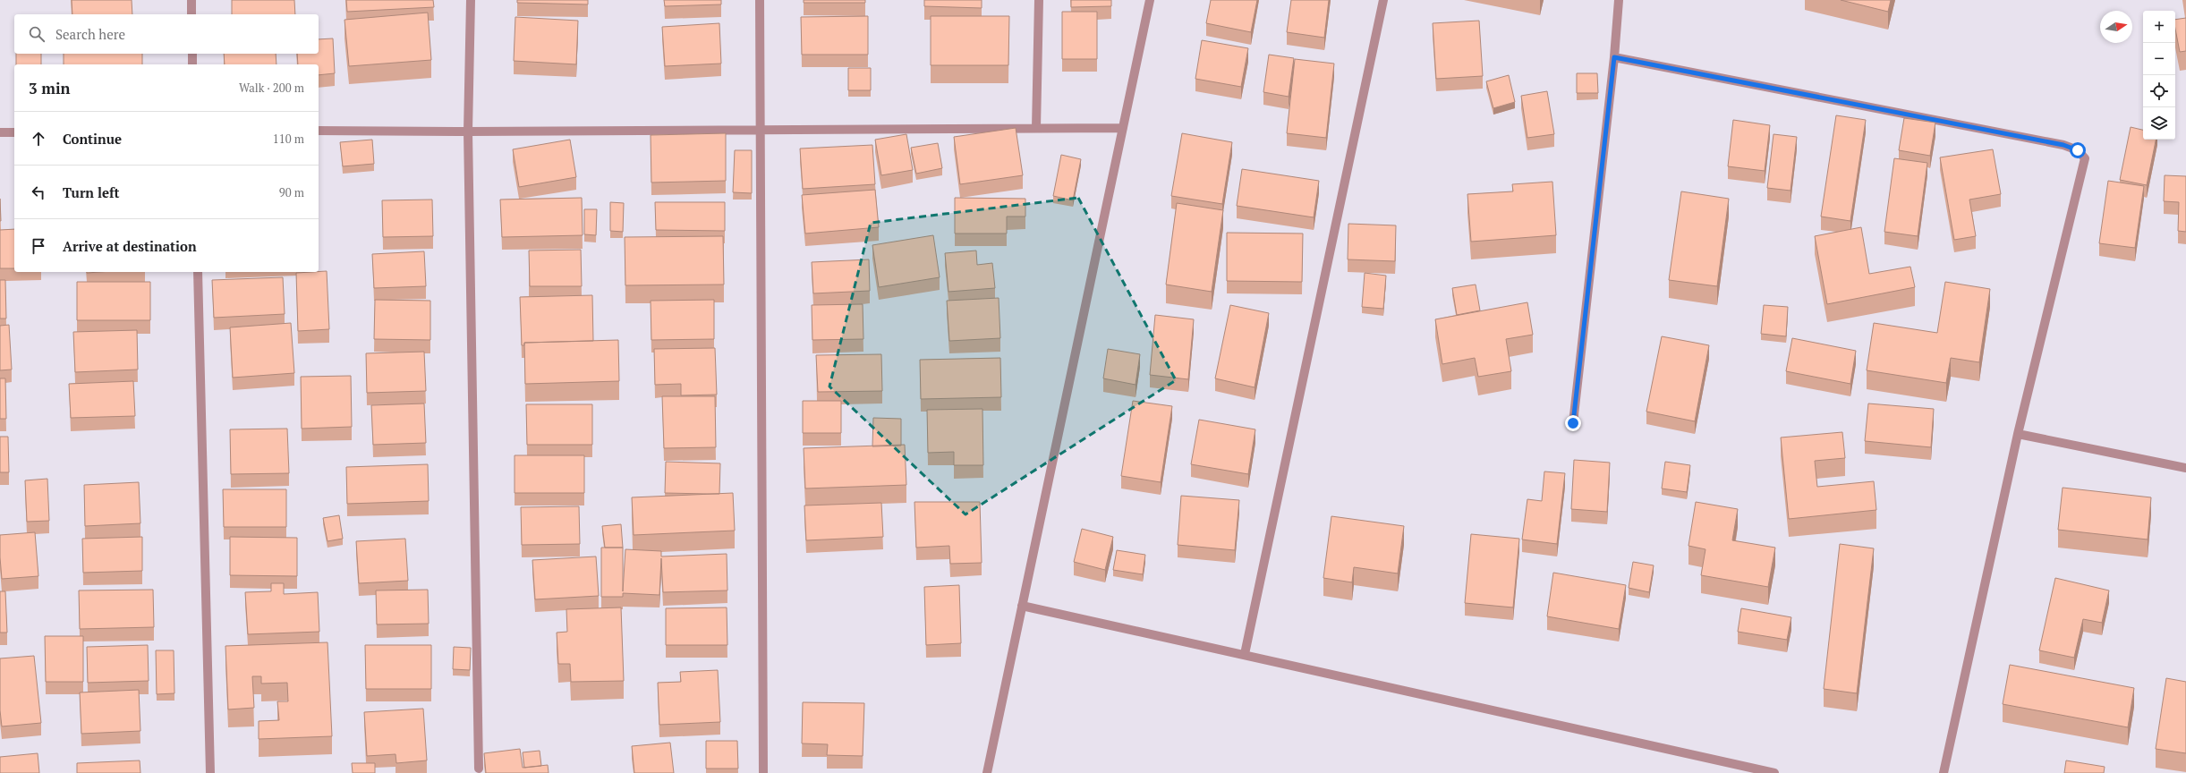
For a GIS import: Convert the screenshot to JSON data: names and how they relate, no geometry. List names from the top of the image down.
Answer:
{
  "north": "right",
  "page": {
    "map_buttons": ["+", "−"],
    "search": "Search here",
    "heading": ["3 min", "Walk · 200 m"],
    "list": [
      ["Continue", "110 m"],
      ["Turn left", "90 m"],
      "Arrive at destination"
    ]
  }
}
